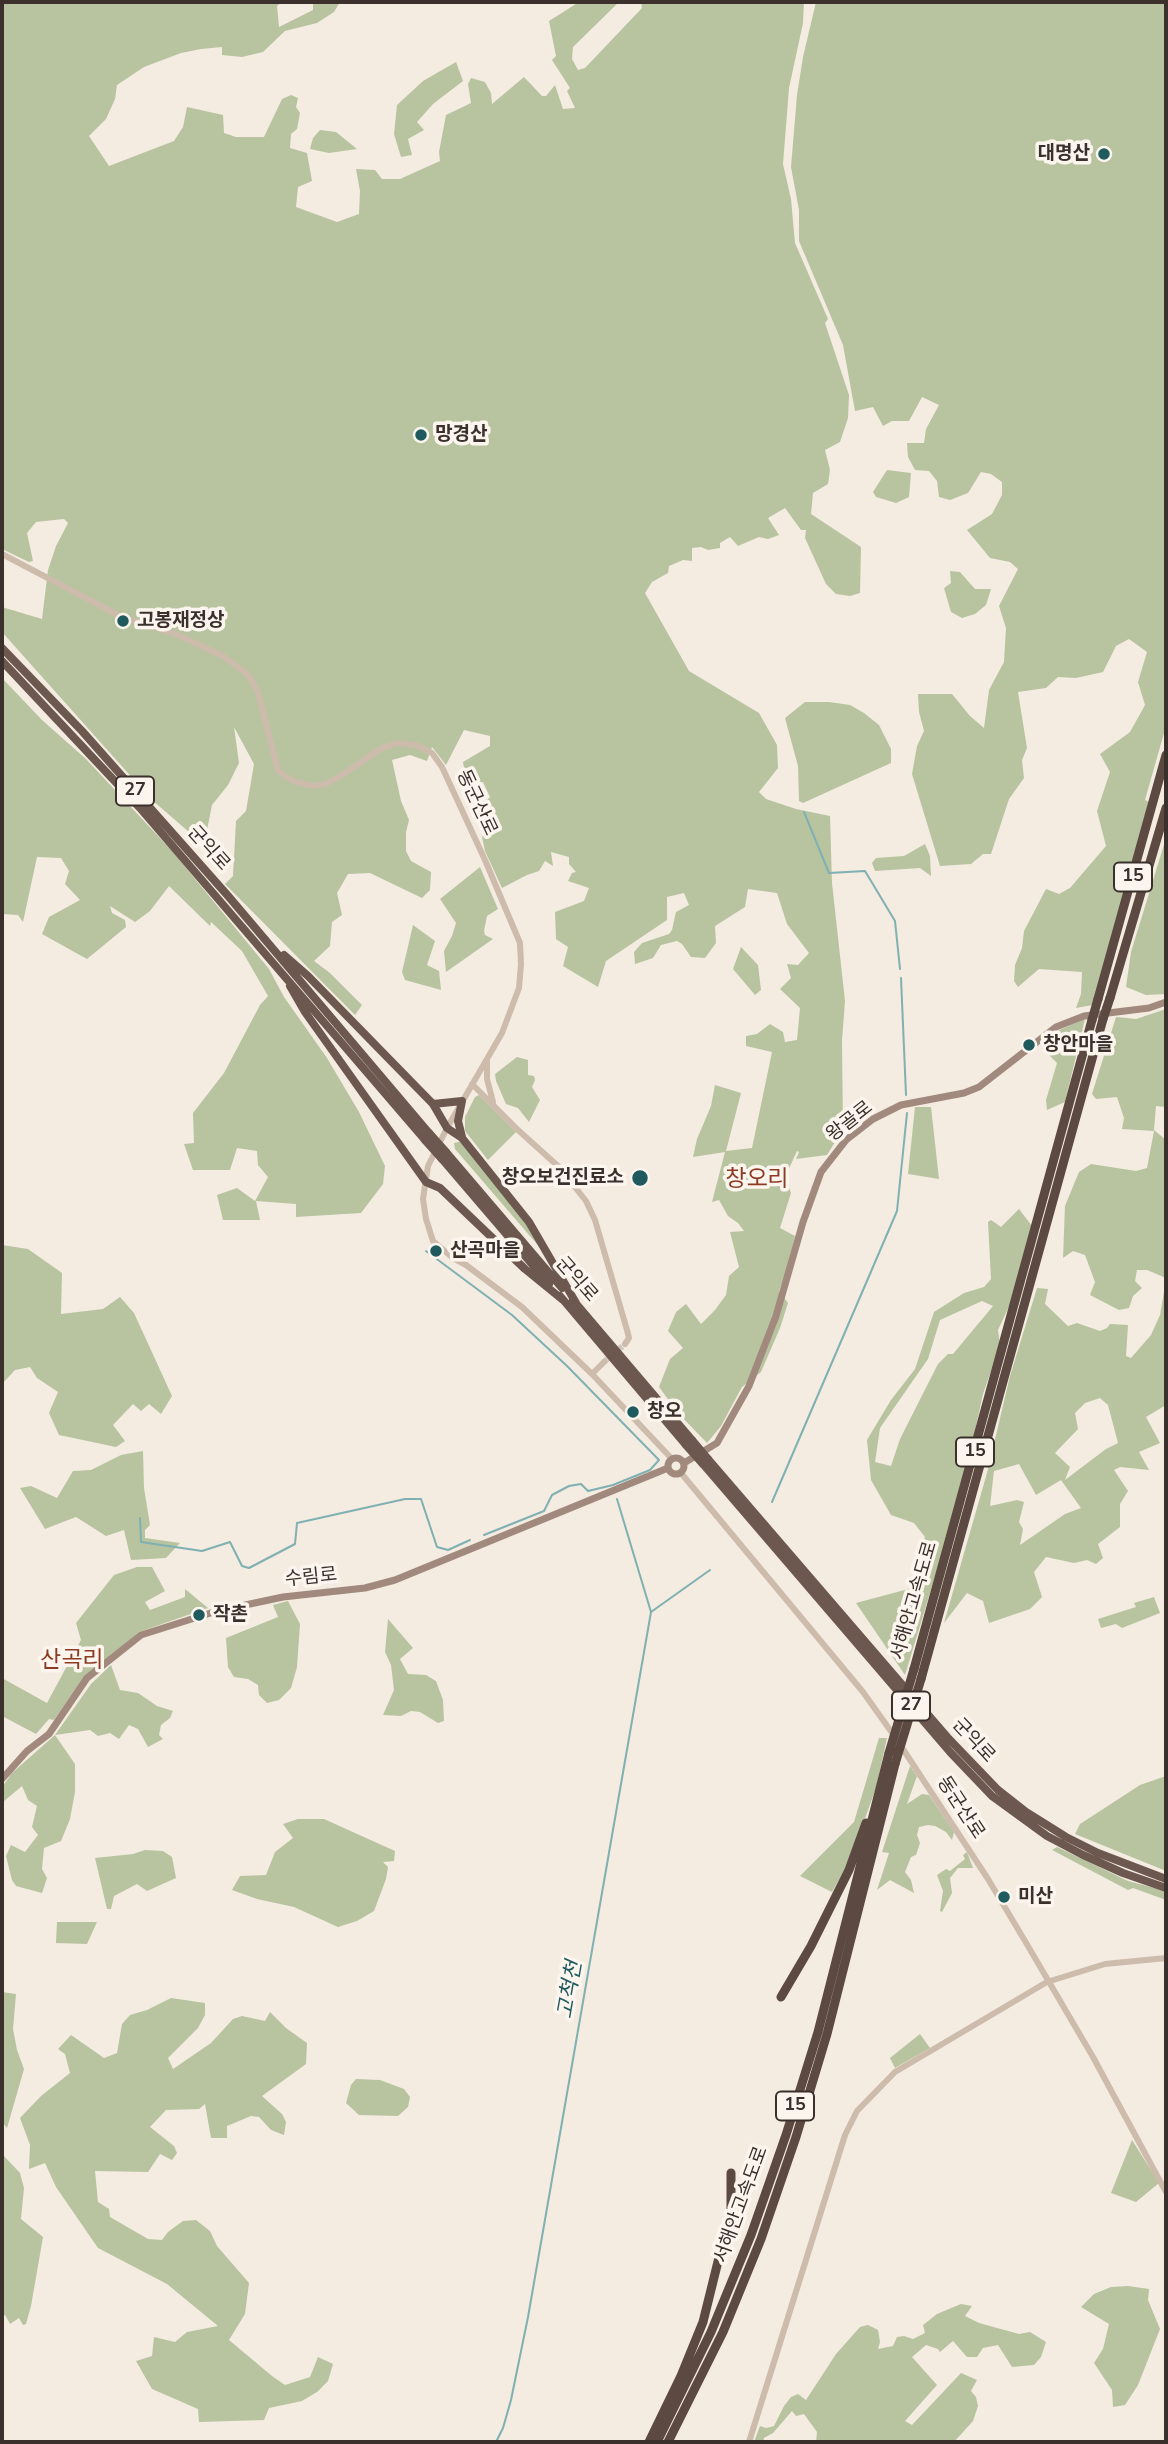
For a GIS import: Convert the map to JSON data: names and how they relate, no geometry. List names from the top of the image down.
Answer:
{
  "streets": {
    "highway": [
      "27",
      "군익로",
      "15",
      "서해안고속도로"
    ],
    "main road": ["왕골로", "수림로"],
    "street": ["동군산로"]
  },
  "crossings": [
    ["동군산로", "왕골로"],
    ["동군산로", "수림로"],
    ["왕골로", "수림로"]
  ],
  "districts": ["창오리", "산곡리"],
  "water": ["고척천"],
  "places": [
    "대명산",
    "망경산",
    "고봉재정상",
    "창안마을",
    "창오보건진료소",
    "산곡마을",
    "창오",
    "작촌",
    "미산"
  ]
}
